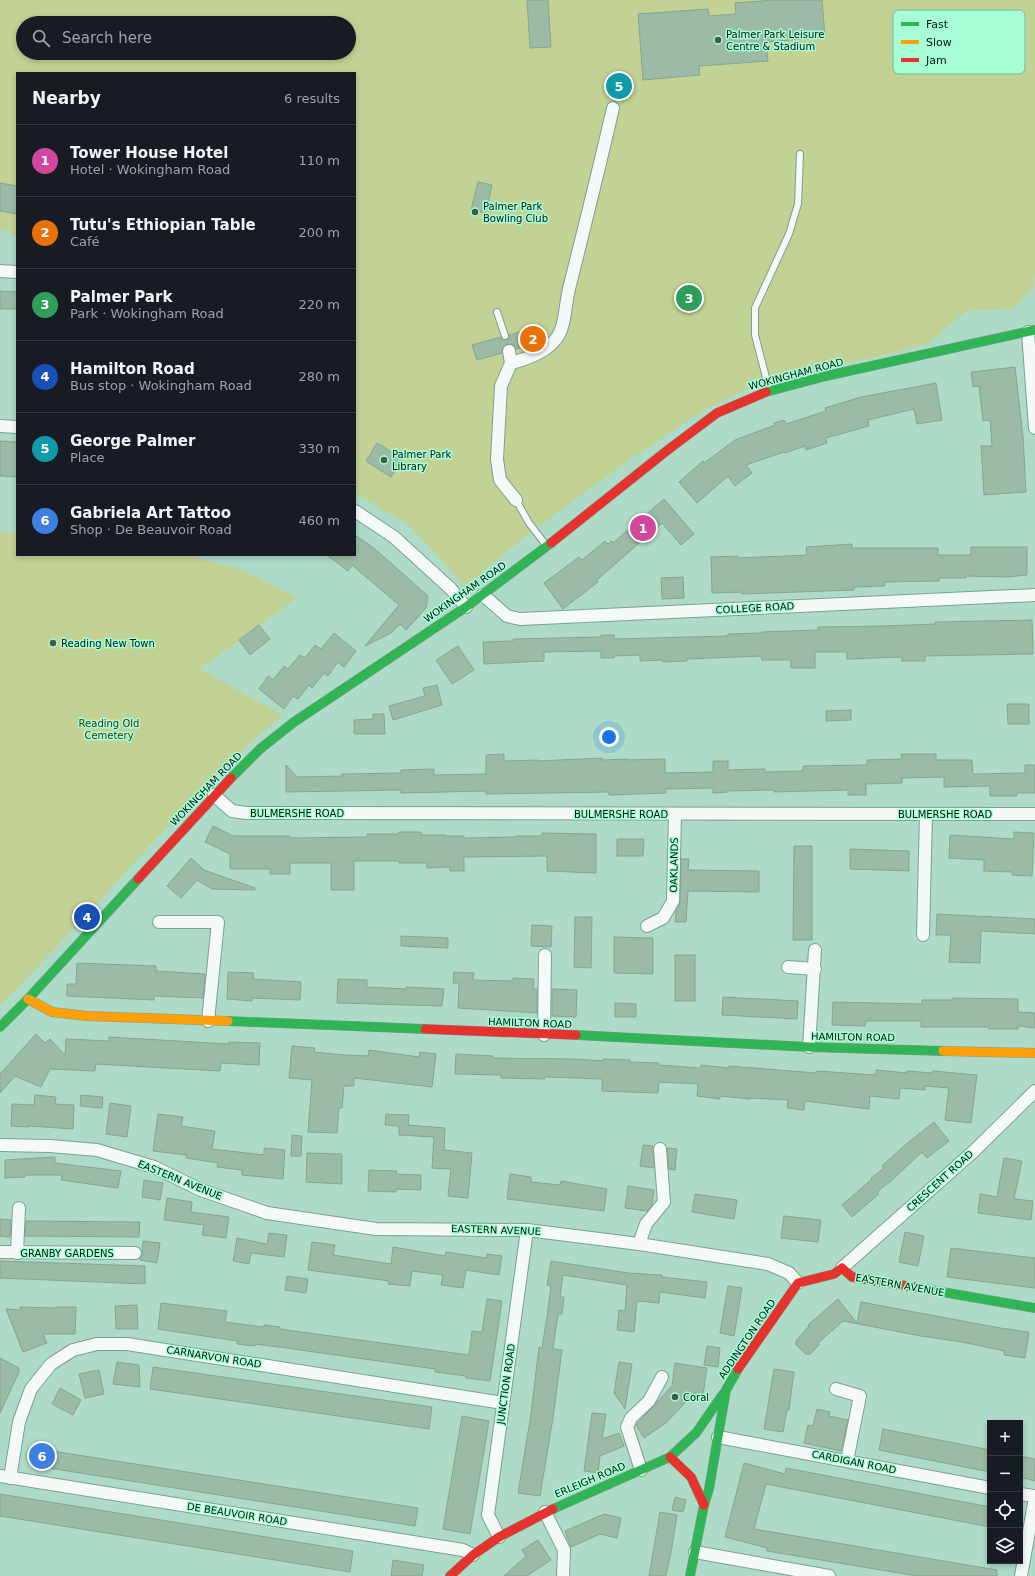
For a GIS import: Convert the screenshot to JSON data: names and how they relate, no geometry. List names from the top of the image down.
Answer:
{
  "streets": {
    "street": [
      "WOKINGHAM ROAD",
      "COLLEGE ROAD",
      "BULMERSHE ROAD",
      "OAKLANDS",
      "HAMILTON ROAD",
      "EASTERN AVENUE",
      "CRESCENT ROAD",
      "GRANBY GARDENS",
      "ADDINGTON ROAD",
      "CARNARVON ROAD",
      "JUNCTION ROAD",
      "CARDIGAN ROAD",
      "ERLEIGH ROAD",
      "DE BEAUVOIR ROAD"
    ]
  },
  "crossings": [
    ["WOKINGHAM ROAD", "COLLEGE ROAD"],
    ["WOKINGHAM ROAD", "BULMERSHE ROAD"],
    ["WOKINGHAM ROAD", "HAMILTON ROAD"],
    ["BULMERSHE ROAD", "OAKLANDS"],
    ["EASTERN AVENUE", "CRESCENT ROAD"],
    ["EASTERN AVENUE", "ADDINGTON ROAD"],
    ["EASTERN AVENUE", "JUNCTION ROAD"],
    ["ADDINGTON ROAD", "CARDIGAN ROAD"],
    ["ADDINGTON ROAD", "ERLEIGH ROAD"],
    ["CARNARVON ROAD", "JUNCTION ROAD"],
    ["CARNARVON ROAD", "DE BEAUVOIR ROAD"],
    ["JUNCTION ROAD", "ERLEIGH ROAD"],
    ["CARDIGAN ROAD", "ERLEIGH ROAD"],
    ["ERLEIGH ROAD", "DE BEAUVOIR ROAD"]
  ],
  "parks": ["Reading Old Cemetery"],
  "places": [
    "Palmer Park Leisure Centre & Stadium",
    "Palmer Park Bowling Club",
    "Palmer Park Library",
    "Reading New Town",
    "Coral"
  ],
  "legend": ["Fast", "Slow", "Jam"],
  "page": {
    "search": "Search here",
    "pins": [
      "5",
      "3",
      "2",
      "1",
      "4",
      "6"
    ],
    "heading": ["Nearby", "6 results"],
    "list": [
      {
        "mark": "1",
        "name": "Tower House Hotel",
        "note": "Hotel · Wokingham Road",
        "value": "110 m"
      },
      {
        "mark": "2",
        "name": "Tutu's Ethiopian Table",
        "note": "Café",
        "value": "200 m"
      },
      {
        "mark": "3",
        "name": "Palmer Park",
        "note": "Park · Wokingham Road",
        "value": "220 m"
      },
      {
        "mark": "4",
        "name": "Hamilton Road",
        "note": "Bus stop · Wokingham Road",
        "value": "280 m"
      },
      {
        "mark": "5",
        "name": "George Palmer",
        "note": "Place",
        "value": "330 m"
      },
      {
        "mark": "6",
        "name": "Gabriela Art Tattoo",
        "note": "Shop · De Beauvoir Road",
        "value": "460 m"
      }
    ],
    "map_buttons": ["+", "−"]
  }
}
